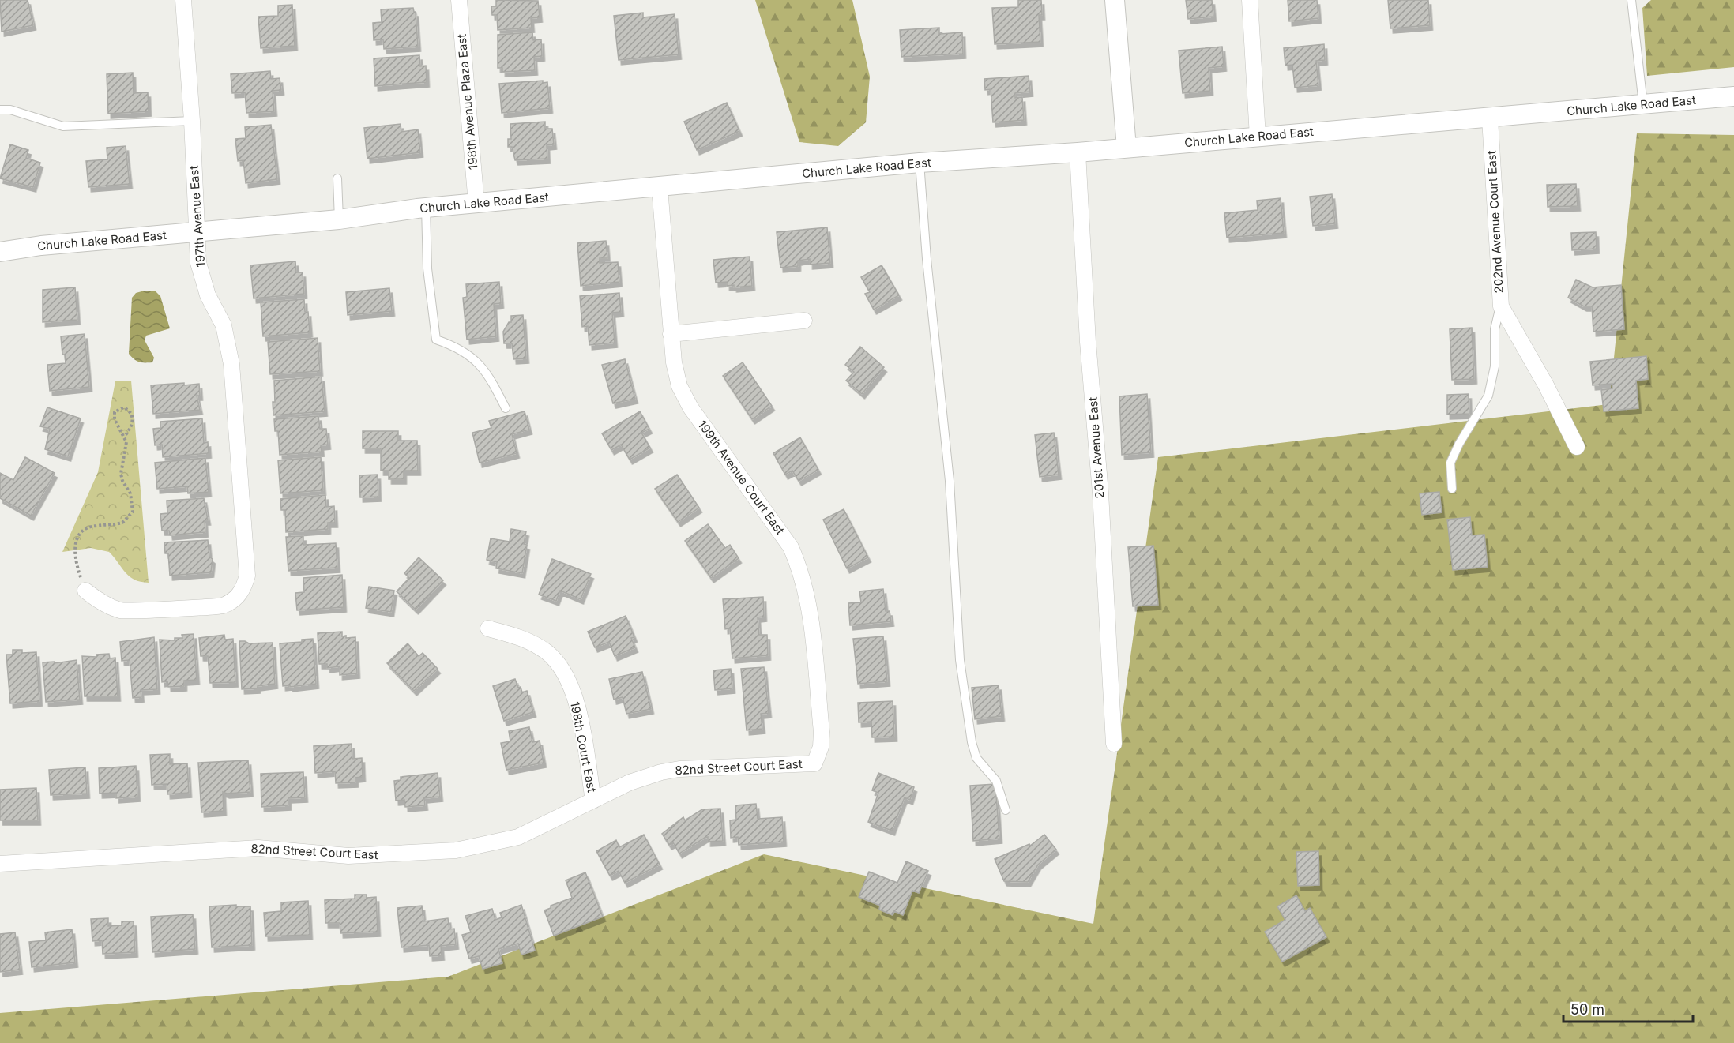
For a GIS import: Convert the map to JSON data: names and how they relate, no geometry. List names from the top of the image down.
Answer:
{
  "streets": {
    "street": [
      "198th Avenue Plaza East",
      "Church Lake Road East",
      "197th Avenue East",
      "202nd Avenue Court East",
      "201st Avenue East",
      "199th Avenue Court East",
      "198th Court East",
      "82nd Street Court East"
    ]
  },
  "crossings": [
    ["198th Avenue Plaza East", "Church Lake Road East"],
    ["Church Lake Road East", "197th Avenue East"],
    ["Church Lake Road East", "202nd Avenue Court East"],
    ["Church Lake Road East", "201st Avenue East"],
    ["Church Lake Road East", "199th Avenue Court East"],
    ["199th Avenue Court East", "82nd Street Court East"],
    ["198th Court East", "82nd Street Court East"]
  ],
  "scale_bar": "50 m"
}
